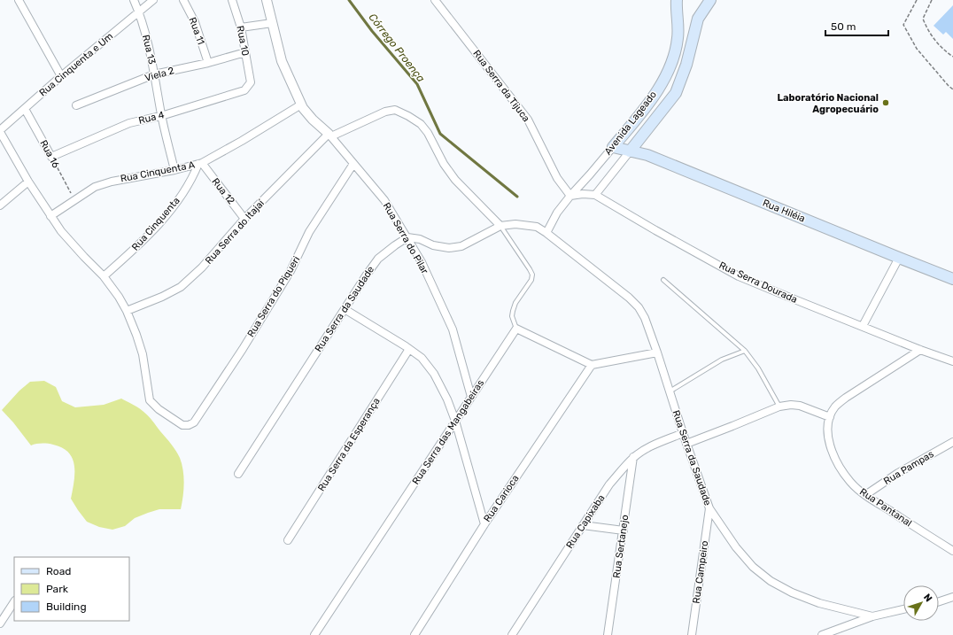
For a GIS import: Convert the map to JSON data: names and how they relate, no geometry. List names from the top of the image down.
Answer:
{
  "streets": {
    "main road": ["Avenida Lageado", "Rua Hiléia"],
    "street": [
      "Rua 11",
      "Rua 10",
      "Rua 13",
      "Rua Cinquenta e Um",
      "Viela 2",
      "Rua Serra da Tijuca",
      "Rua 4",
      "Rua 16",
      "Rua Cinquenta A",
      "Rua 12",
      "Rua Cinquenta",
      "Rua Serra do Itajaí",
      "Rua Serra do Pilar",
      "Rua Serra Dourada",
      "Rua Serra do Piqueri",
      "Rua Serra da Saudade",
      "Rua Serra das Mangabeiras",
      "Rua Serra da Esperança",
      "Rua Pampas",
      "Rua Carioca",
      "Rua Pantanal",
      "Rua Capixaba",
      "Rua Sertanejo",
      "Rua Campeiro"
    ]
  },
  "crossings": [
    ["Rua 11", "Viela 2"],
    ["Rua 10", "Viela 2"],
    ["Rua 10", "Rua 4"],
    ["Rua 13", "Rua Cinquenta e Um"],
    ["Rua 13", "Viela 2"],
    ["Rua 13", "Rua 4"],
    ["Rua 13", "Rua Cinquenta A"],
    ["Rua Cinquenta e Um", "Rua 16"],
    ["Rua Serra da Tijuca", "Avenida Lageado"],
    ["Rua 4", "Rua 16"],
    ["Avenida Lageado", "Rua Hiléia"],
    ["Avenida Lageado", "Rua Serra Dourada"],
    ["Rua 16", "Rua Cinquenta A"],
    ["Rua Cinquenta A", "Rua 12"],
    ["Rua Cinquenta A", "Rua Cinquenta"],
    ["Rua 12", "Rua Cinquenta"],
    ["Rua 12", "Rua Serra do Itajaí"],
    ["Rua Serra do Itajaí", "Rua Serra do Pilar"],
    ["Rua Serra do Itajaí", "Rua Serra do Piqueri"],
    ["Rua Serra do Pilar", "Rua Serra do Piqueri"],
    ["Rua Serra do Pilar", "Rua Serra da Saudade"],
    ["Rua Serra do Pilar", "Rua Serra das Mangabeiras"],
    ["Rua Serra Dourada", "Rua Pantanal"],
    ["Rua Serra da Saudade", "Rua Capixaba"],
    ["Rua Serra da Saudade", "Rua Campeiro"],
    ["Rua Pampas", "Rua Pantanal"],
    ["Rua Capixaba", "Rua Sertanejo"]
  ],
  "water": ["Córrego Proença"],
  "places": ["Laboratório Nacional Agropecuário"],
  "legend": ["Road", "Park", "Building"],
  "scale_bar": "50 m",
  "north": "top right"
}
